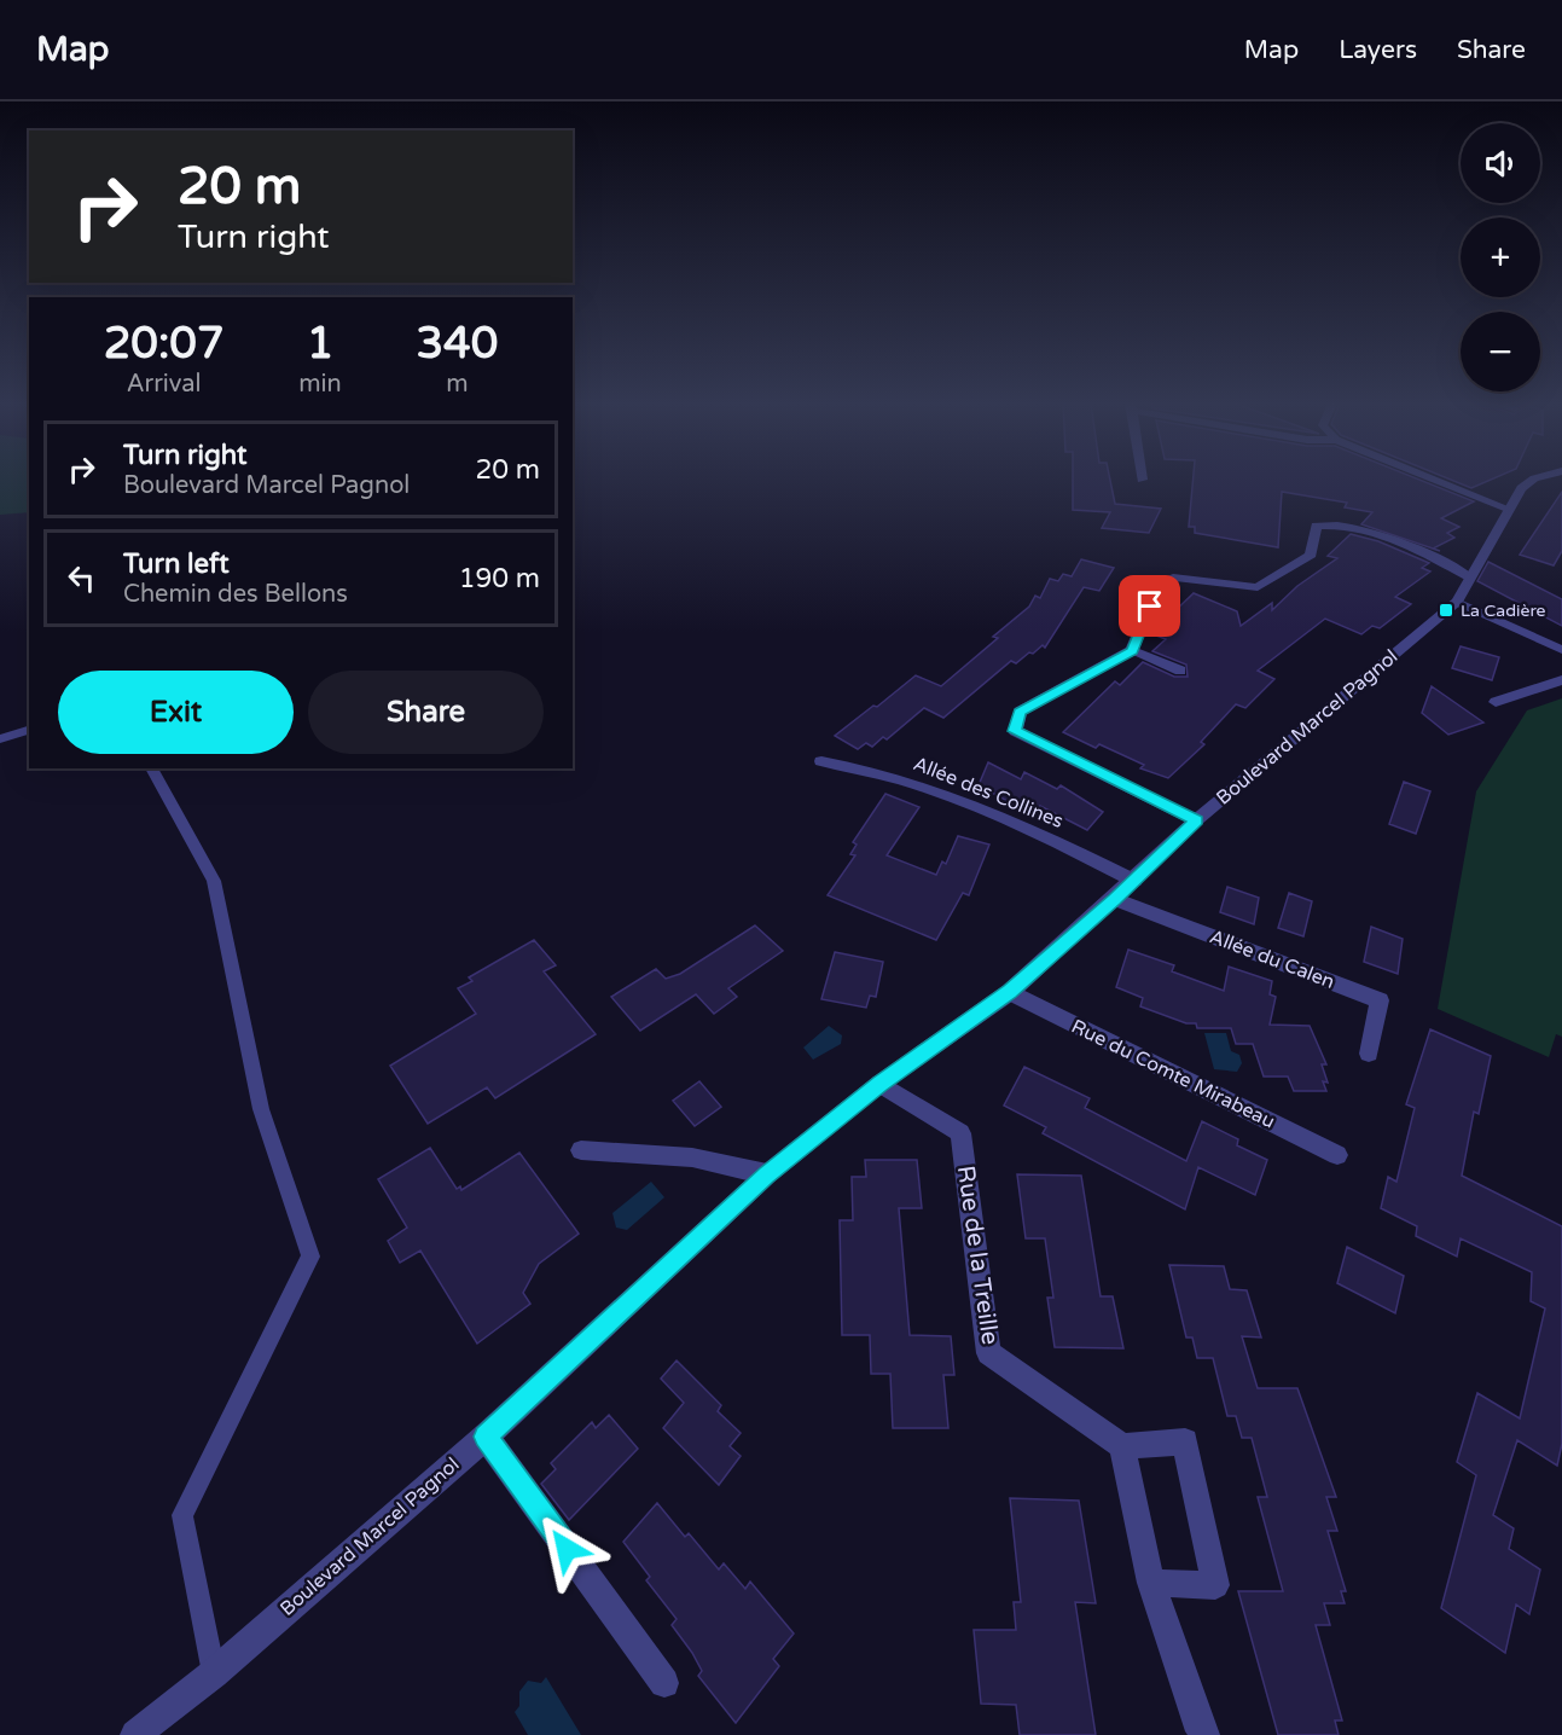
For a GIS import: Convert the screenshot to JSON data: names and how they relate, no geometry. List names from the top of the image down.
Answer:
{
  "streets": {
    "street": [
      "Boulevard Marcel Pagnol",
      "Allée des Collines",
      "Allée du Calen",
      "Rue du Comte Mirabeau",
      "Rue de la Treille"
    ]
  },
  "crossings": [
    ["Boulevard Marcel Pagnol", "Allée des Collines"],
    ["Boulevard Marcel Pagnol", "Allée du Calen"],
    ["Boulevard Marcel Pagnol", "Rue du Comte Mirabeau"],
    ["Boulevard Marcel Pagnol", "Rue de la Treille"]
  ],
  "places": {
    "transit": ["La Cadière"]
  },
  "page": {
    "header": "Map",
    "nav": ["Map", "Layers", "Share"],
    "map_buttons": ["+", "−"],
    "turn": ["20 m", "Turn right"],
    "eta": [
      "20:07",
      "Arrival",
      "1",
      "min",
      "340",
      "m"
    ],
    "list": [
      {
        "name": "Turn right",
        "note": "Boulevard Marcel Pagnol",
        "value": "20 m"
      },
      {
        "name": "Turn left",
        "note": "Chemin des Bellons",
        "value": "190 m"
      }
    ],
    "buttons": ["Exit", "Share"]
  }
}
